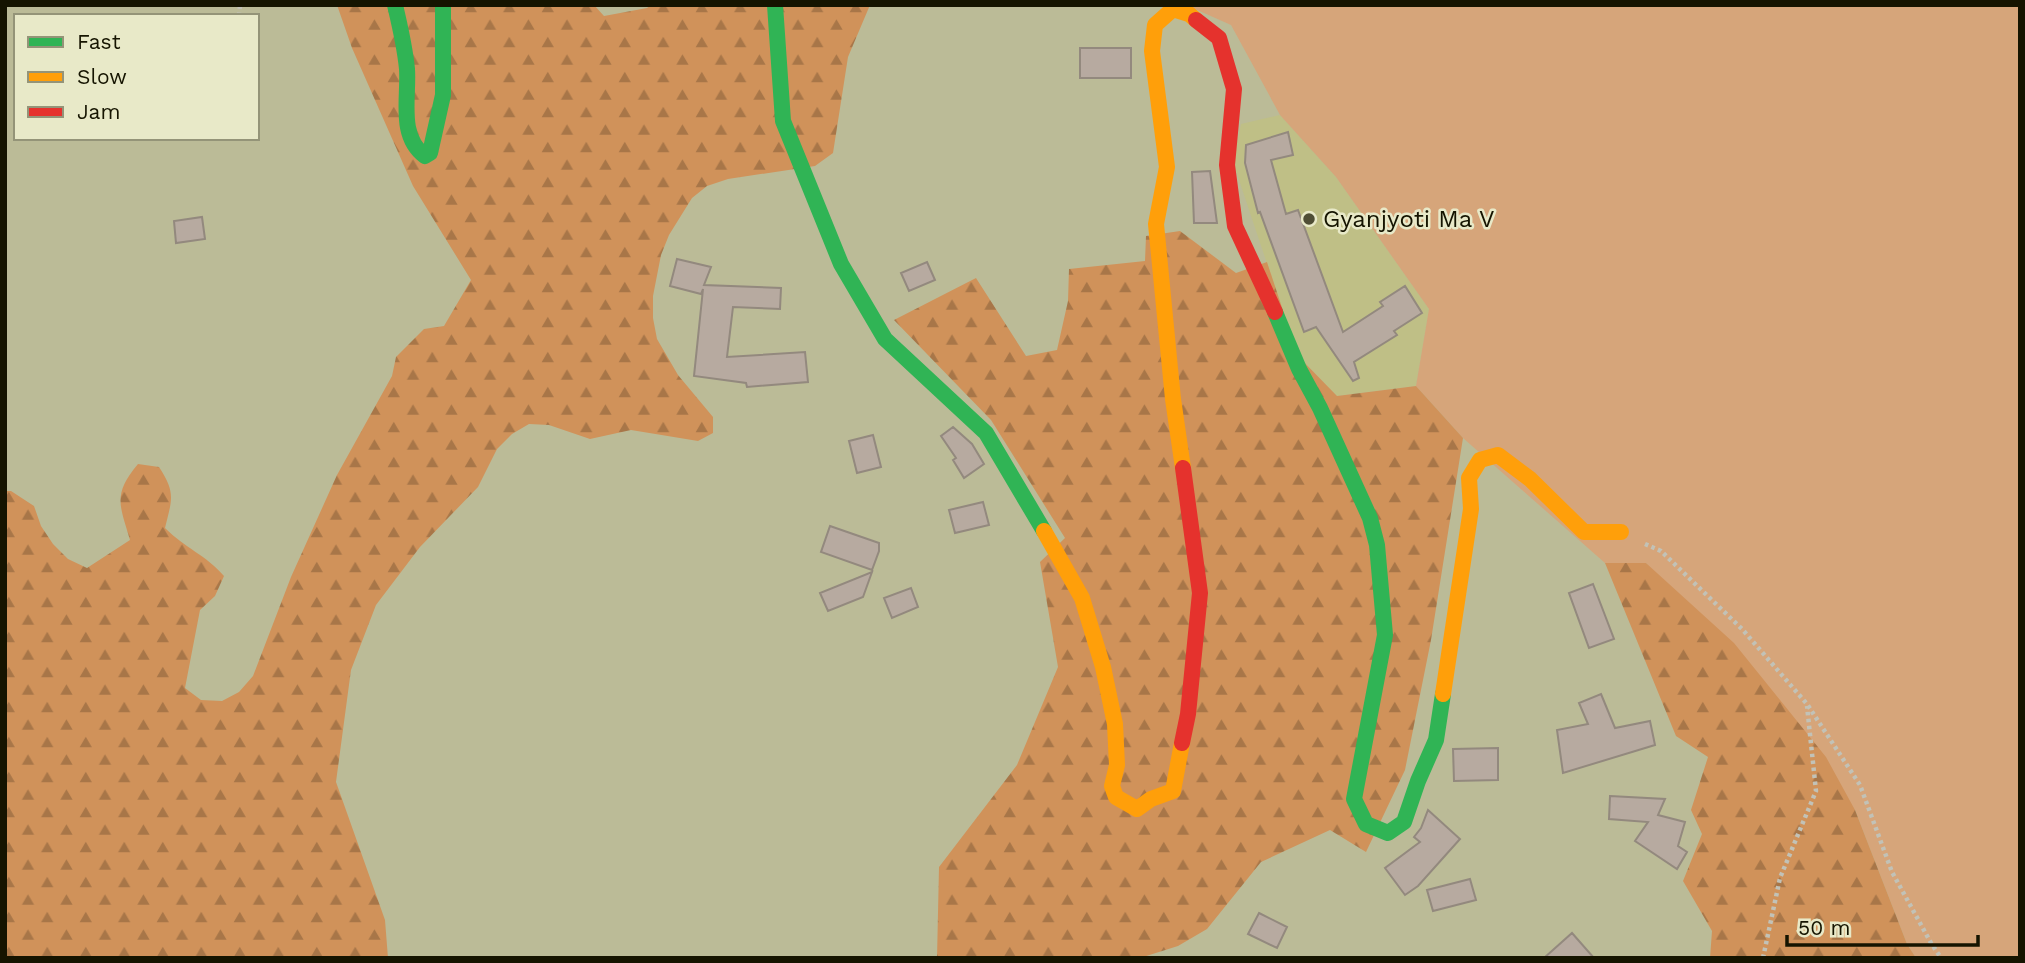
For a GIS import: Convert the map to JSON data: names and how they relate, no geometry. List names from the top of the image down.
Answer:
{
  "places": ["Gyanjyoti Ma V"],
  "legend": ["Fast", "Slow", "Jam"],
  "scale_bar": "50 m"
}
